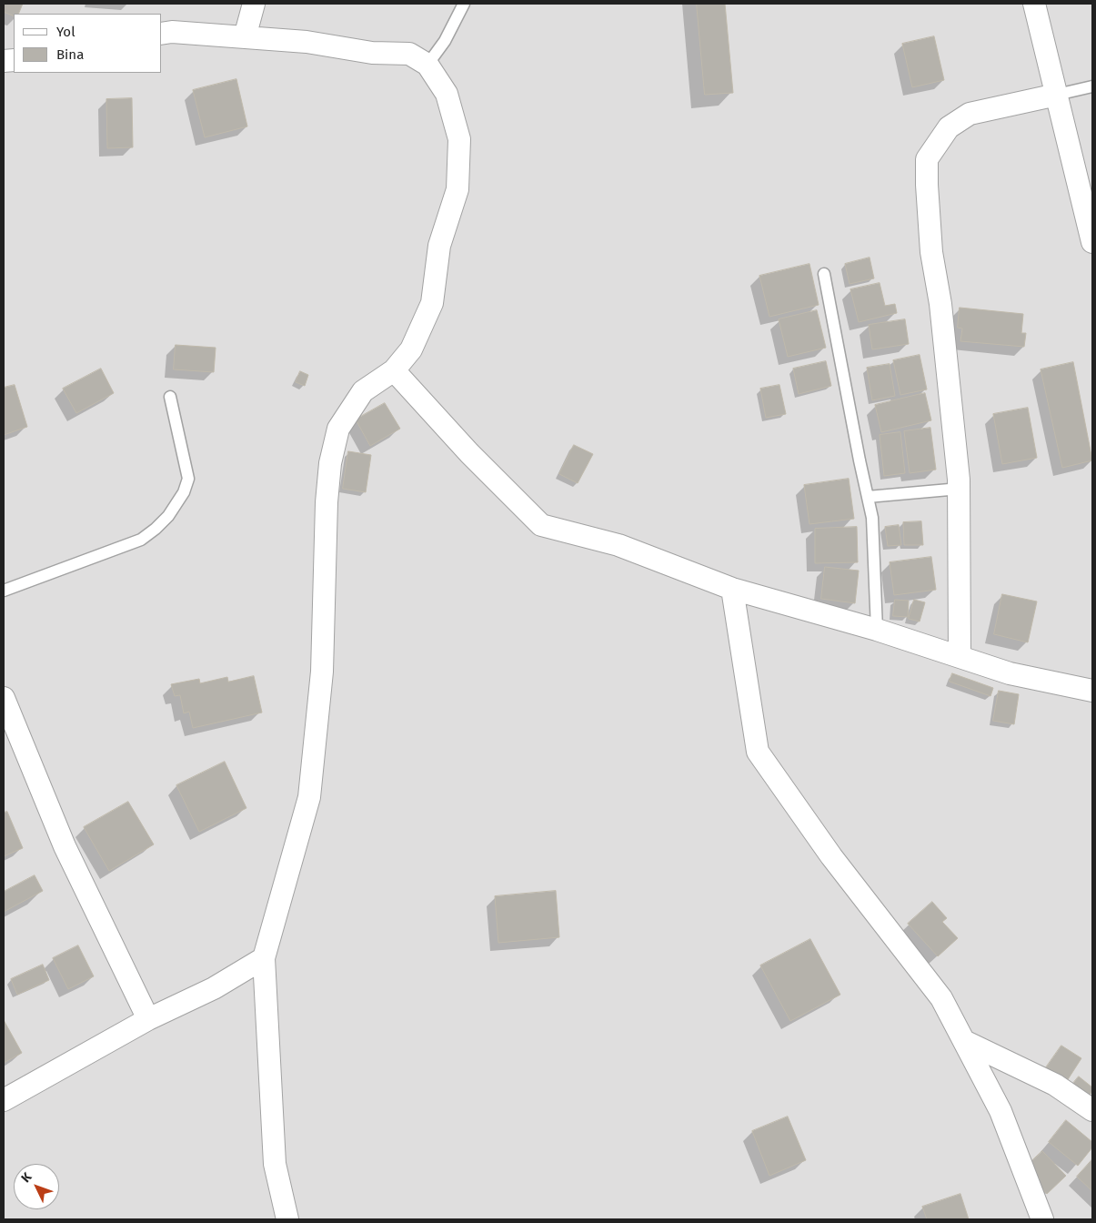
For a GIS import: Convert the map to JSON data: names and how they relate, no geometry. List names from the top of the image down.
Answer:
{
  "legend": ["Yol", "Bina"],
  "north": "top left"
}
